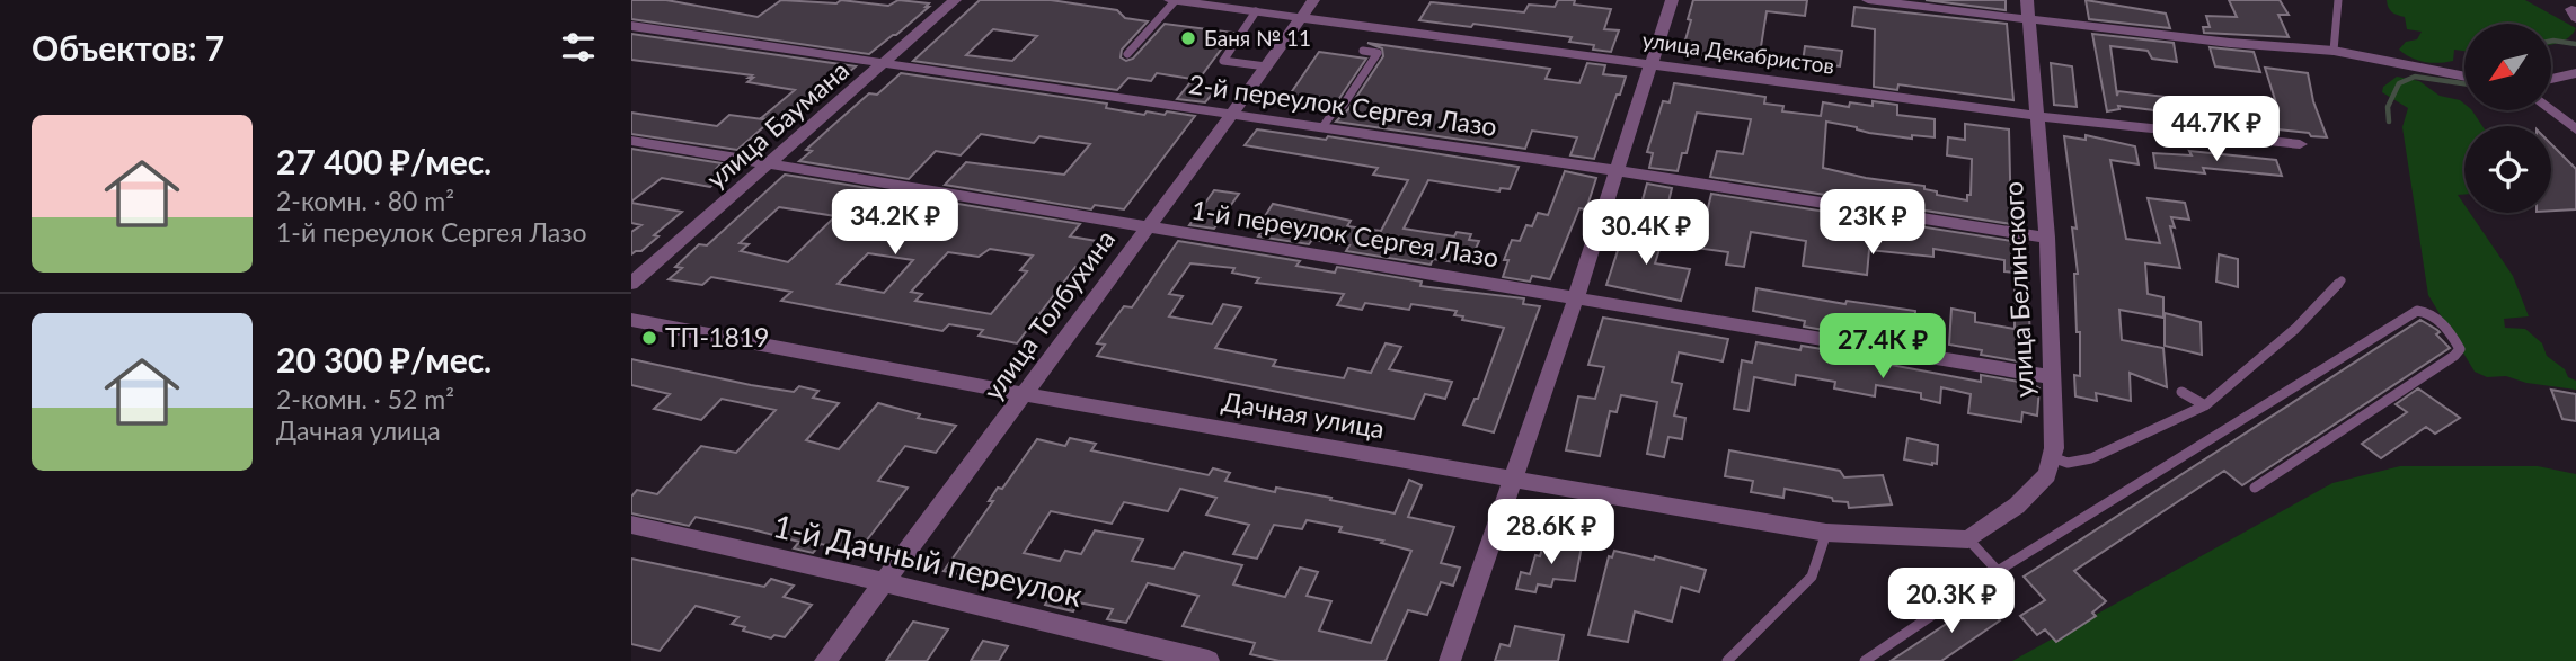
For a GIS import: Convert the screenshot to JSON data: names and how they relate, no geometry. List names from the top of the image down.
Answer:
{
  "streets": {
    "street": [
      "улица Декабристов",
      "2-й переулок Сергея Лазо",
      "улица Баумана",
      "1-й переулок Сергея Лазо",
      "улица Белинского",
      "улица Толбухина",
      "Дачная улица",
      "1-й Дачный переулок"
    ]
  },
  "crossings": [
    ["улица Декабристов", "улица Белинского"],
    ["улица Декабристов", "улица Толбухина"],
    ["2-й переулок Сергея Лазо", "улица Баумана"],
    ["2-й переулок Сергея Лазо", "улица Белинского"],
    ["2-й переулок Сергея Лазо", "улица Толбухина"],
    ["улица Баумана", "1-й переулок Сергея Лазо"],
    ["1-й переулок Сергея Лазо", "улица Белинского"],
    ["1-й переулок Сергея Лазо", "улица Толбухина"],
    ["улица Толбухина", "Дачная улица"],
    ["улица Толбухина", "1-й Дачный переулок"]
  ],
  "places": ["Баня № 11", "ТП-1819"],
  "north": "bottom left",
  "page": {
    "heading": "Объектов: 7",
    "list": [
      {
        "name": "27 400 ₽/мес.",
        "note": "2-комн. · 80 m² · 1-й переулок Сергея Лазо"
      },
      {
        "name": "20 300 ₽/мес.",
        "note": "2-комн. · 52 m² · Дачная улица"
      }
    ],
    "price": [
      "44.7K ₽",
      "34.2K ₽",
      "23K ₽",
      "30.4K ₽",
      "27.4K ₽",
      "28.6K ₽",
      "20.3K ₽"
    ]
  }
}
